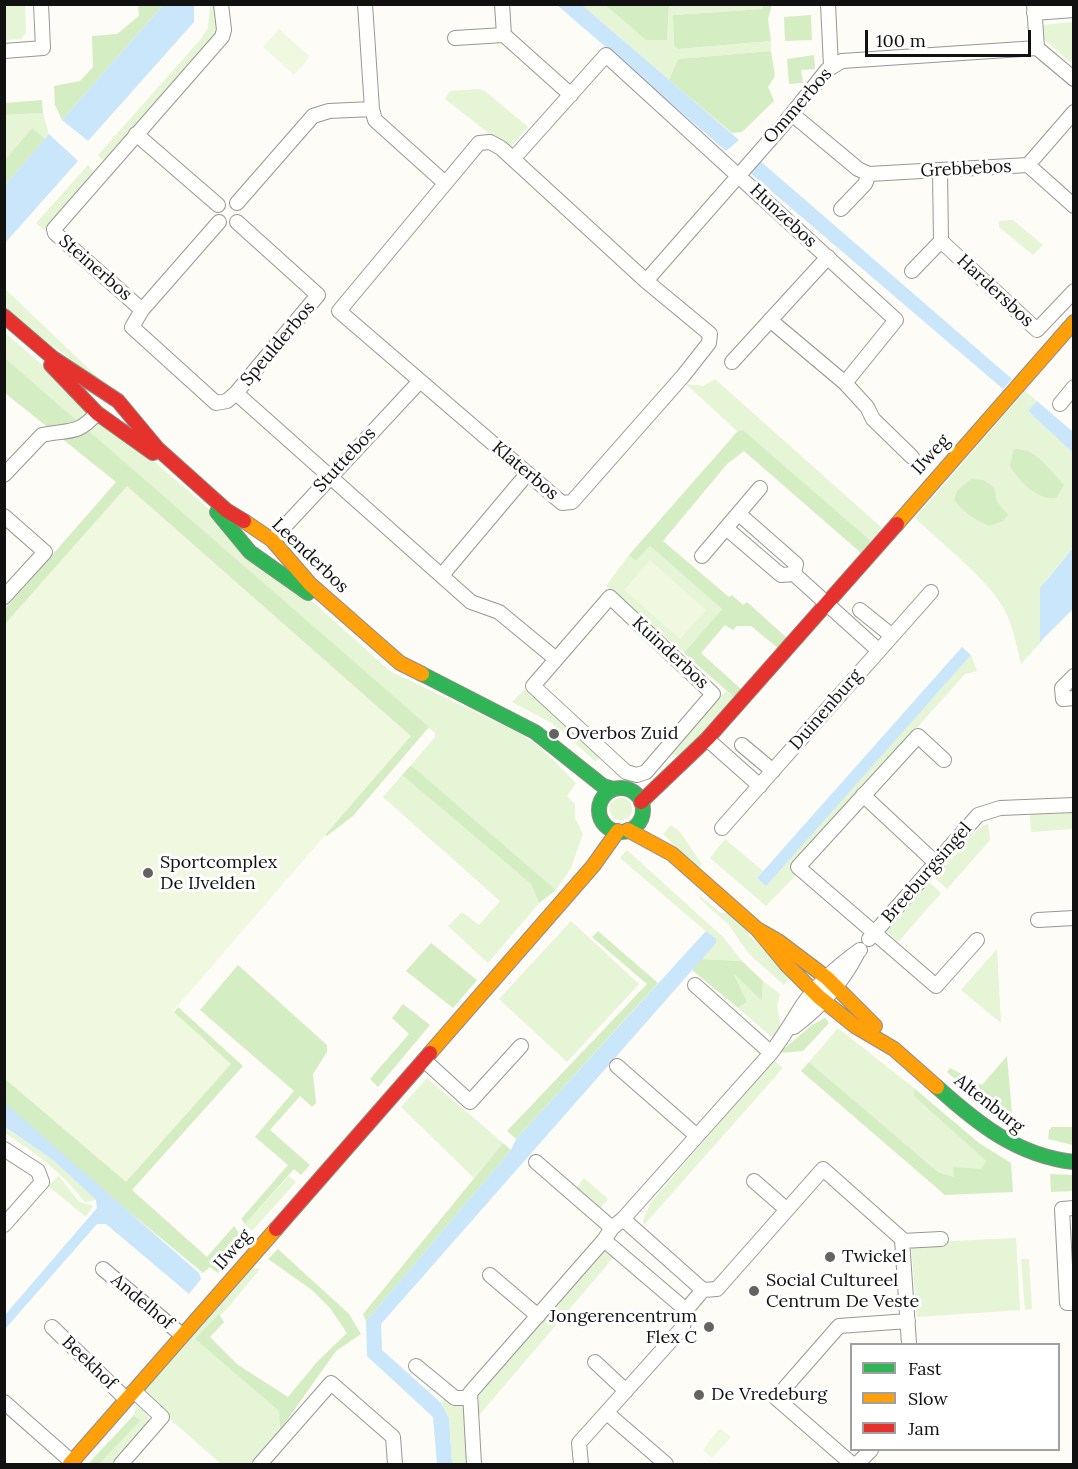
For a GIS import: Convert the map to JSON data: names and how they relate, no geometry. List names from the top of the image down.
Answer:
{
  "streets": {
    "main road": ["IJweg", "Leenderbos", "Altenburg"],
    "street": [
      "Ommerbos",
      "Grebbebos",
      "Hunzebos",
      "Steinerbos",
      "Hardersbos",
      "Speulderbos",
      "Stuttebos",
      "Klaterbos",
      "Kuinderbos",
      "Duinenburg",
      "Breeburgsingel",
      "Andelhof",
      "Beekhof"
    ]
  },
  "crossings": [
    ["Ommerbos", "Hunzebos"],
    ["Ommerbos", "Klaterbos"],
    ["Grebbebos", "Hardersbos"],
    ["Steinerbos", "Speulderbos"],
    ["IJweg", "Leenderbos"],
    ["IJweg", "Altenburg"],
    ["IJweg", "Andelhof"],
    ["IJweg", "Beekhof"],
    ["Stuttebos", "Klaterbos"],
    ["Stuttebos", "Leenderbos"],
    ["Leenderbos", "Altenburg"],
    ["Breeburgsingel", "Altenburg"]
  ],
  "places": [
    "Overbos Zuid",
    "Sportcomplex De IJvelden",
    "Twickel",
    "Social Cultureel Centrum De Veste",
    "Jongerencentrum Flex C",
    "De Vredeburg"
  ],
  "legend": ["Fast", "Slow", "Jam"],
  "scale_bar": "100 m"
}
